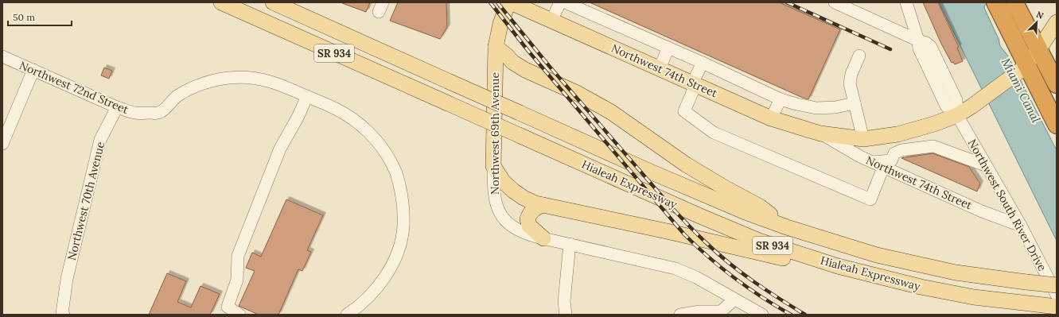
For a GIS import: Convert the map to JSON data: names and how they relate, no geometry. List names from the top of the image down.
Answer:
{
  "streets": {
    "main road": [
      "SR 934",
      "Northwest 74th Street",
      "Northwest 69th Avenue",
      "Hialeah Expressway"
    ],
    "street": ["Northwest 72nd Street", "Northwest 70th Avenue", "Northwest South River Drive"]
  },
  "crossings": [
    ["Northwest 74th Street", "Northwest South River Drive"],
    ["Northwest 72nd Street", "Northwest 70th Avenue"]
  ],
  "water": ["Miami Canal"],
  "scale_bar": "50 m",
  "north": "top right"
}
